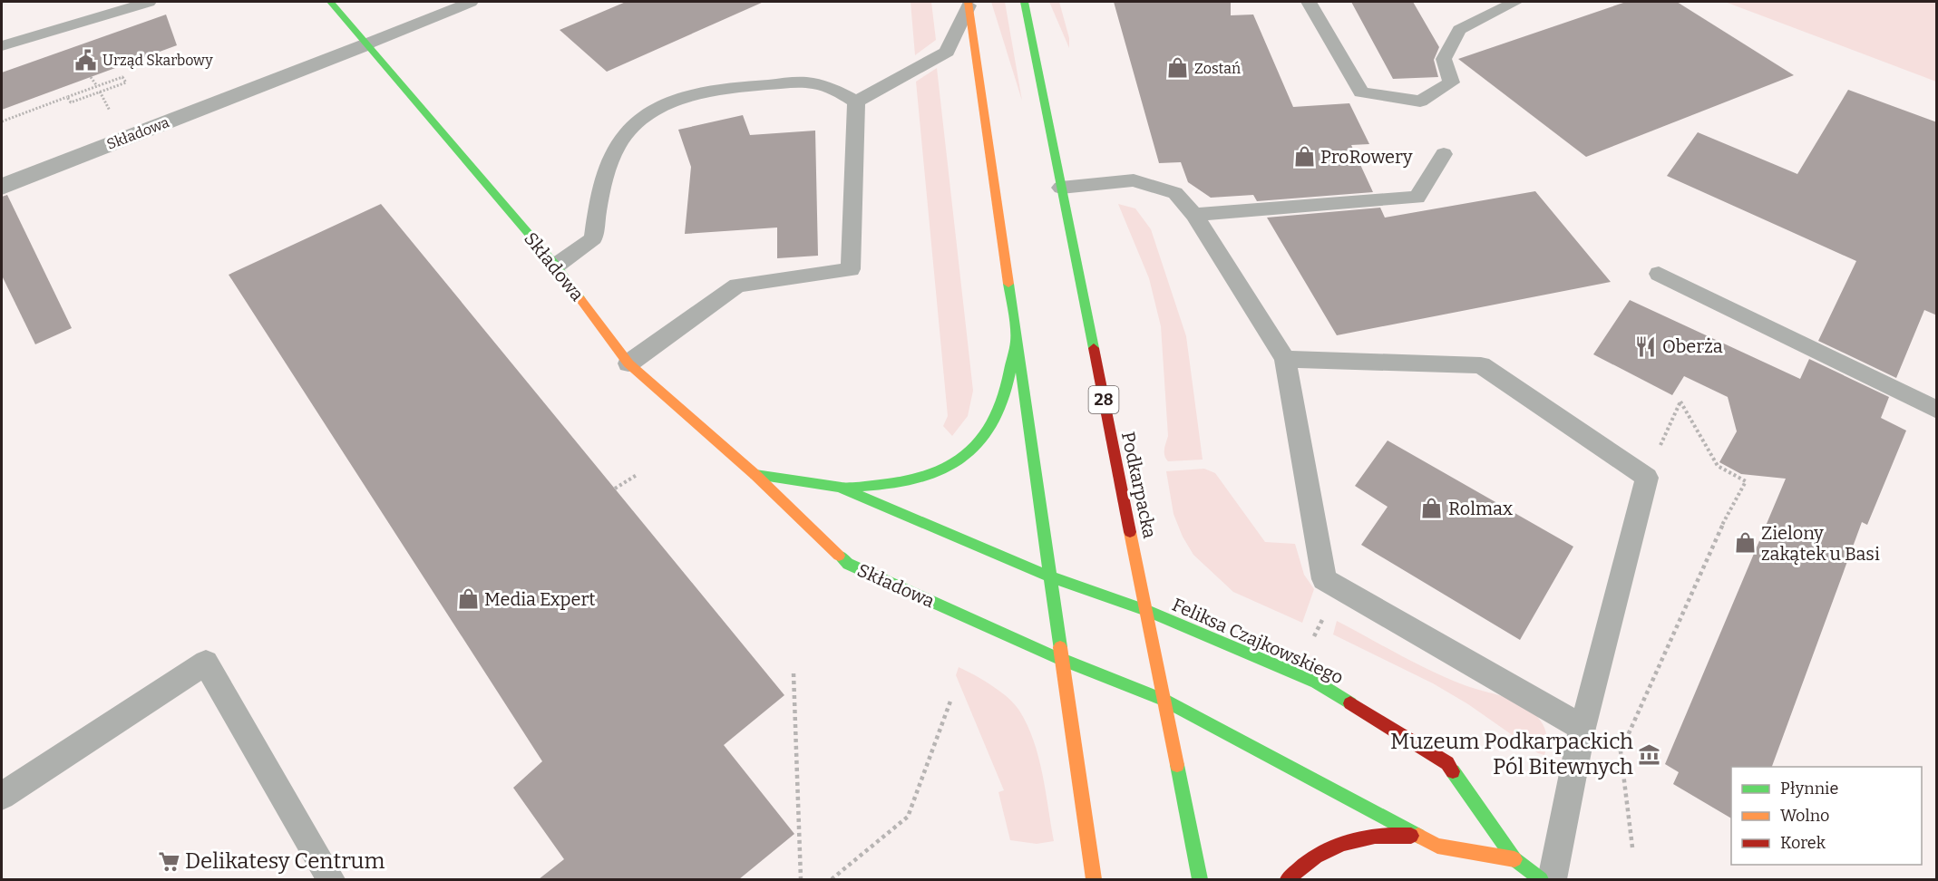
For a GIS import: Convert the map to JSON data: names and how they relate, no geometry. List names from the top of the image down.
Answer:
{
  "streets": {
    "street": [
      "Składowa",
      "28",
      "Podkarpacka",
      "Feliksa Czajkowskiego"
    ]
  },
  "crossings": [
    ["Składowa", "Podkarpacka"],
    ["Składowa", "Feliksa Czajkowskiego"],
    ["Podkarpacka", "Feliksa Czajkowskiego"]
  ],
  "places": {
    "public building": ["Urząd Skarbowy"],
    "shop": [
      "Zostań",
      "ProRowery",
      "Rolmax",
      "Zielony zakątek u Basi",
      "Media Expert"
    ],
    "restaurant": ["Oberża"],
    "museum": ["Muzeum Podkarpackich Pól Bitewnych"],
    "supermarket": ["Delikatesy Centrum"]
  },
  "legend": ["Płynnie", "Wolno", "Korek"]
}
